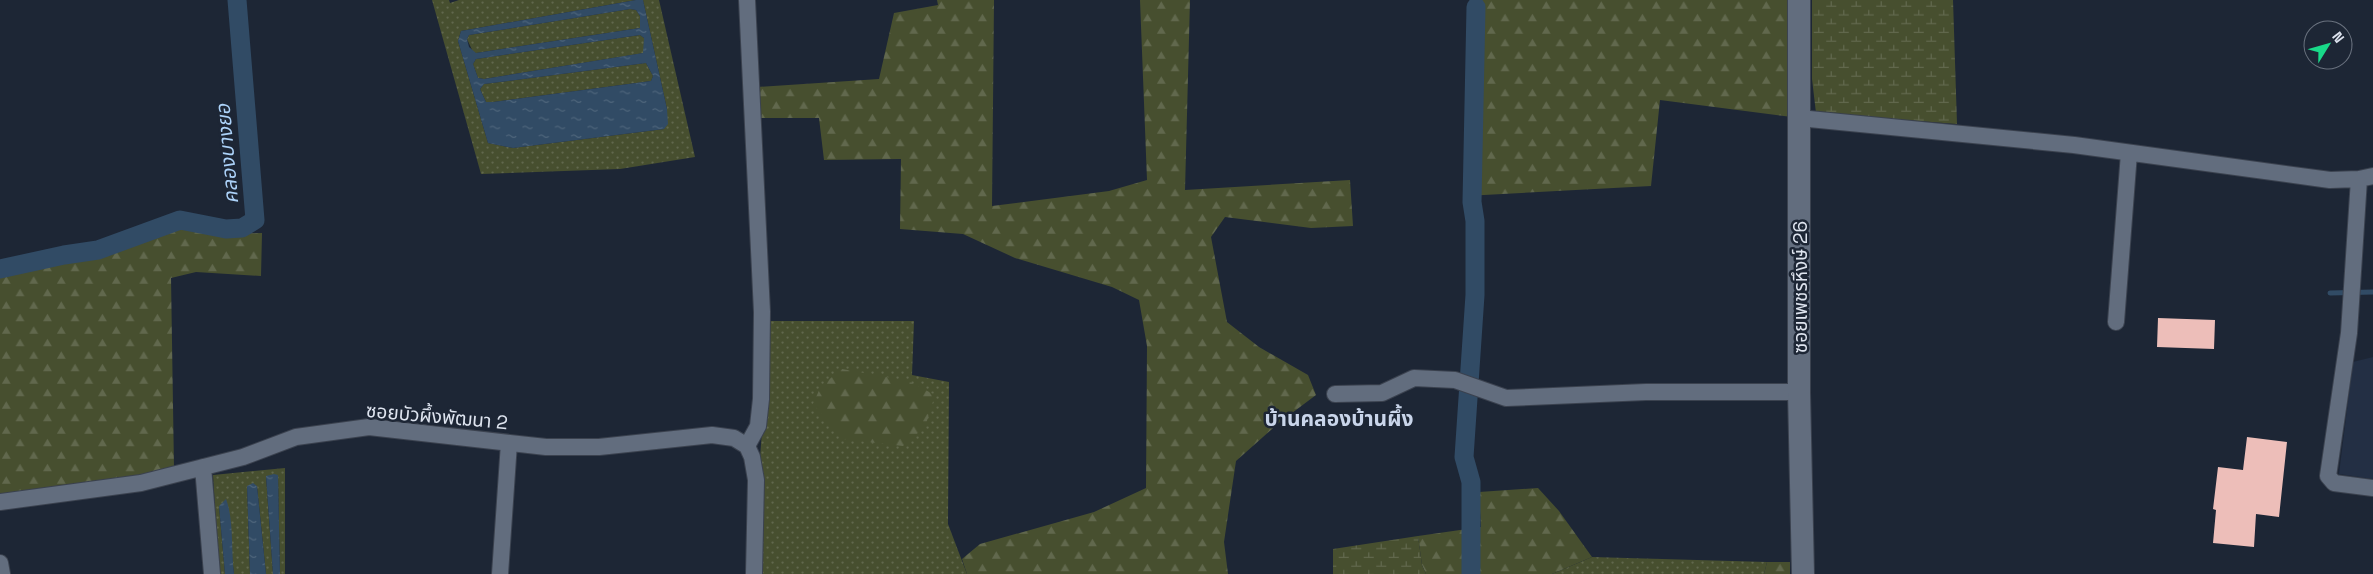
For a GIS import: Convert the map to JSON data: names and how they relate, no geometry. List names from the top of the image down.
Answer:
{
  "streets": {
    "street": ["ซอยเพชรหึงษ์ 26", "ซอยบัวผึ้งพัฒนา 2"]
  },
  "districts": ["บ้านคลองบ้านผึ้ง"],
  "water": ["คลองบางยอ"],
  "north": "top right"
}
